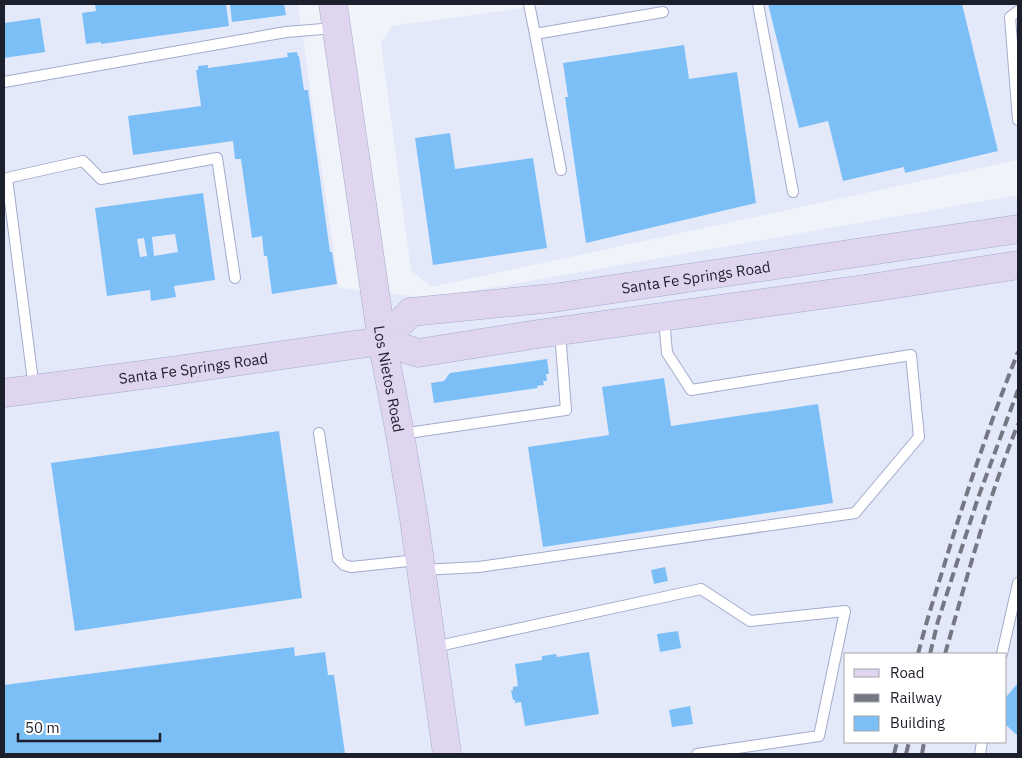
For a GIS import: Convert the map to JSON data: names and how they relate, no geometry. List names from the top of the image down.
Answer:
{
  "streets": {
    "main road": ["Santa Fe Springs Road", "Los Nietos Road"]
  },
  "crossings": [
    ["Santa Fe Springs Road", "Los Nietos Road"]
  ],
  "legend": ["Road", "Railway", "Building"],
  "scale_bar": "50 m"
}
